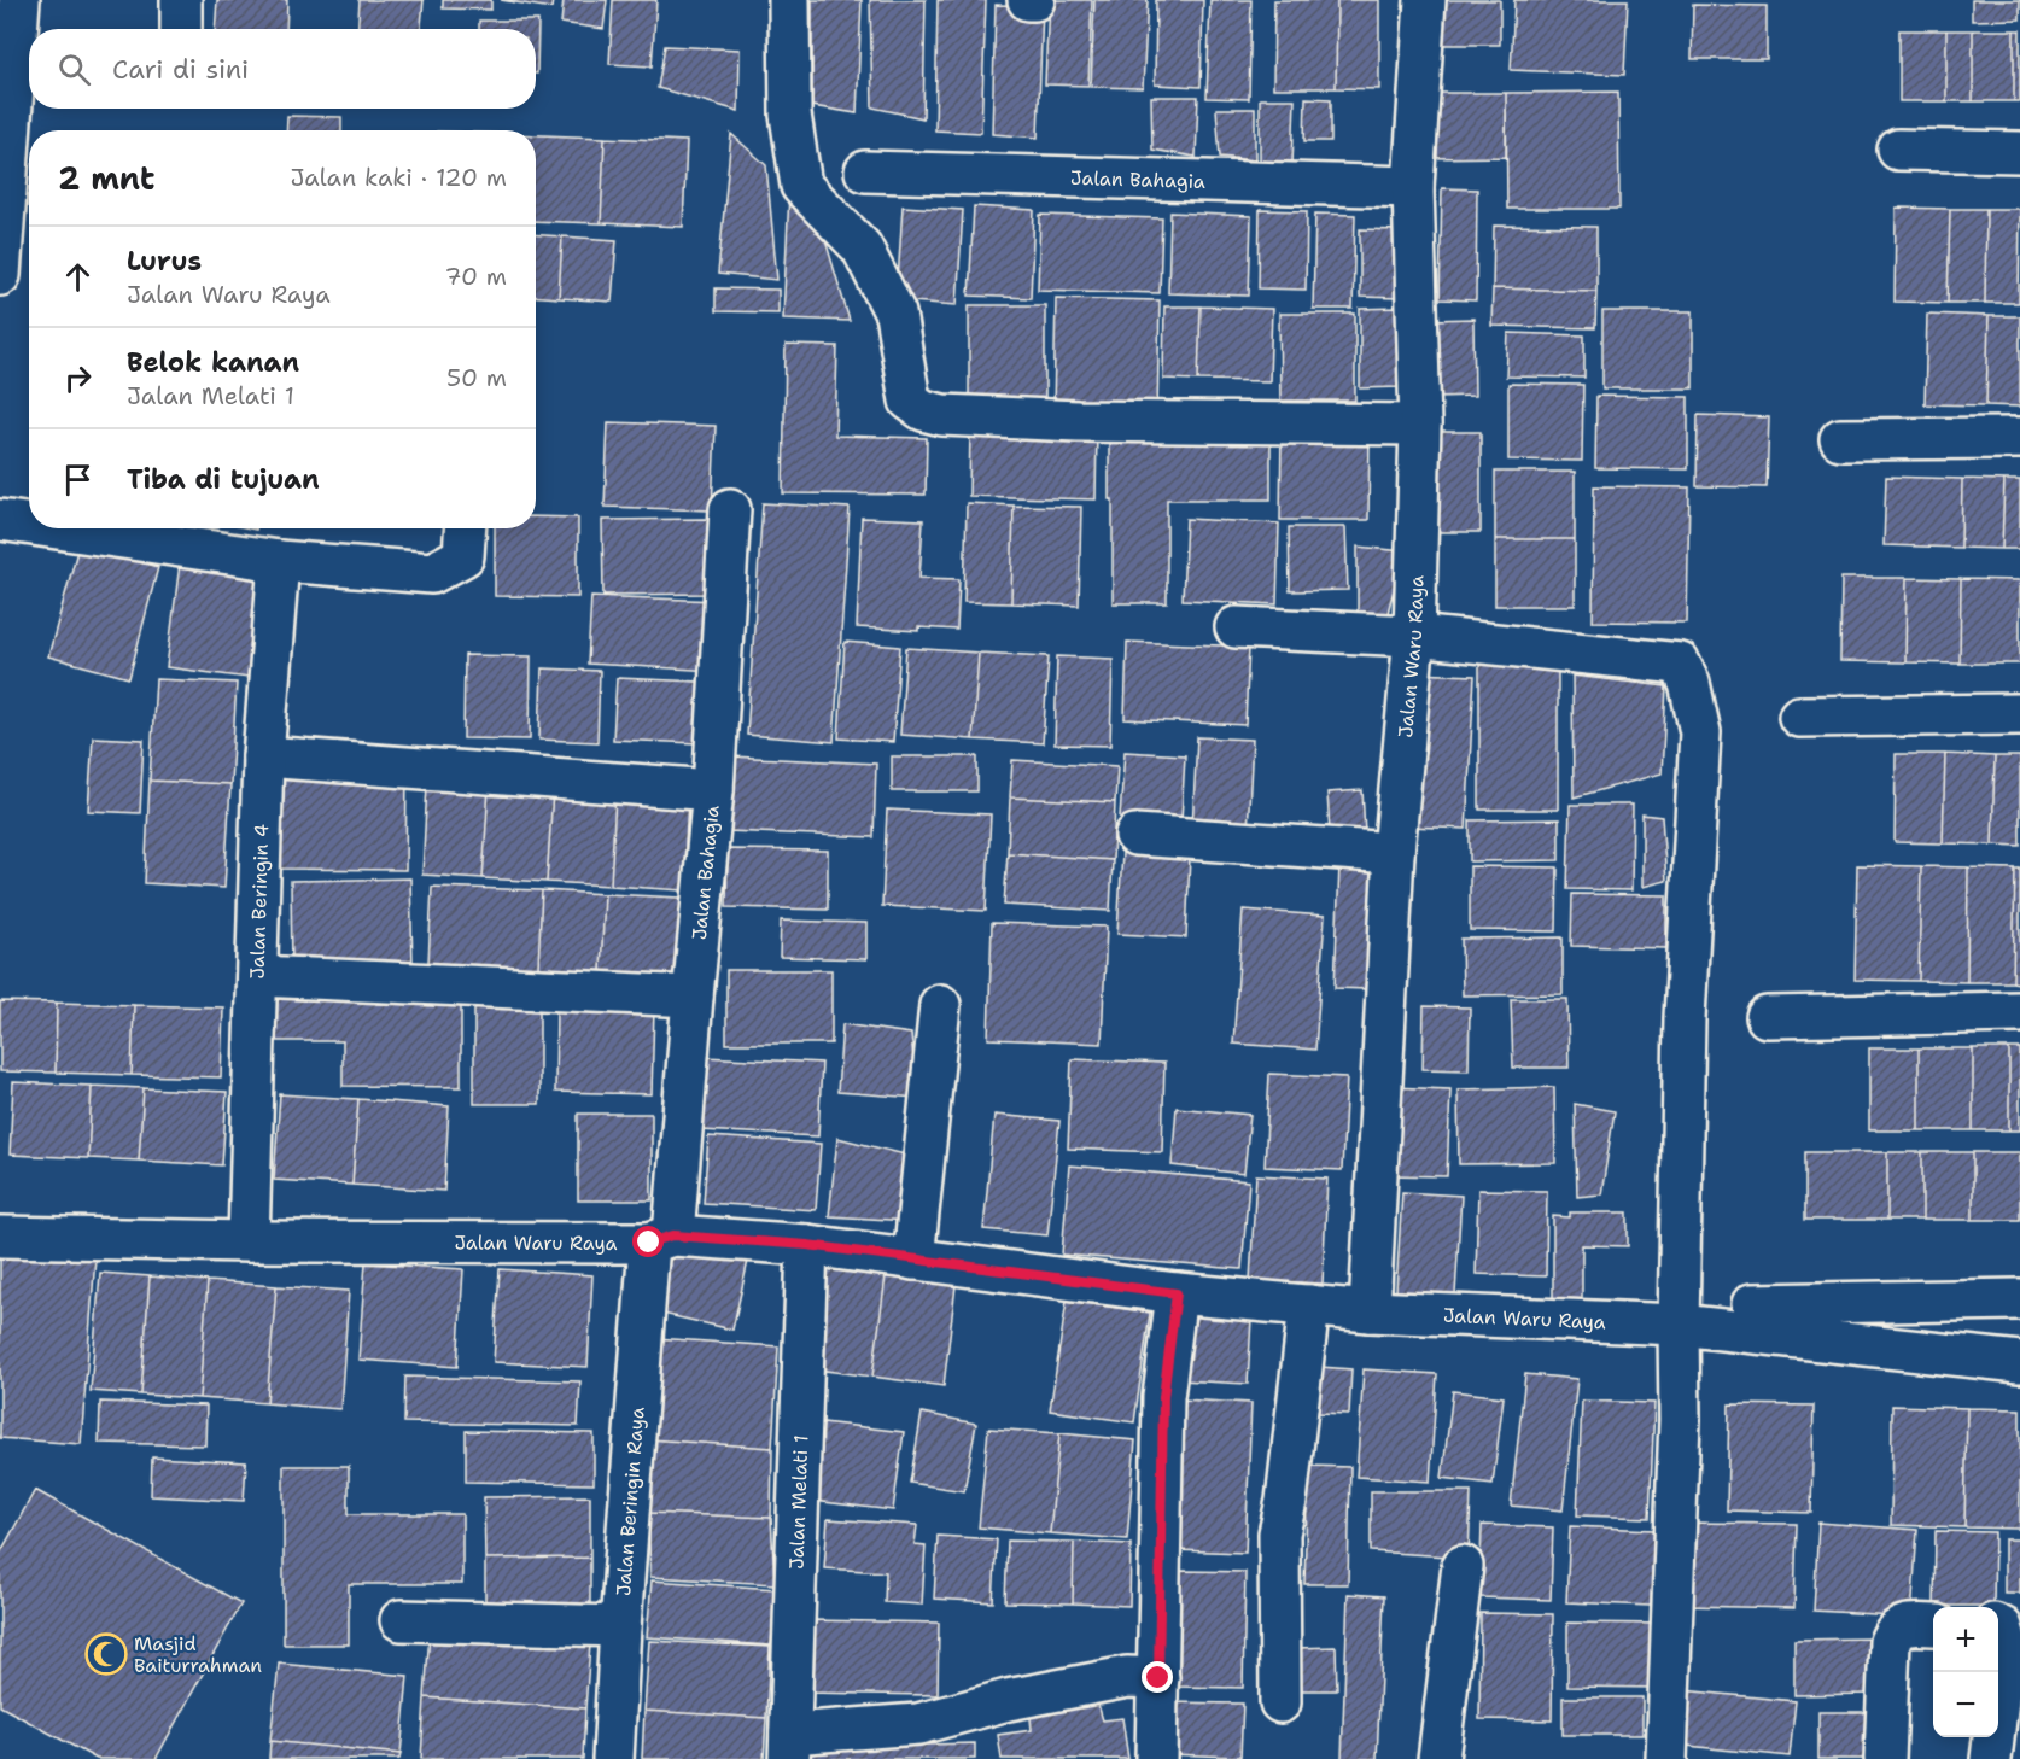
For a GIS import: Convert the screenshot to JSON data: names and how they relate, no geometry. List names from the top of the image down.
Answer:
{
  "streets": {
    "street": [
      "Jalan Bahagia",
      "Jalan Waru Raya",
      "Jalan Beringin 4",
      "Jalan Beringin Raya",
      "Jalan Melati 1"
    ]
  },
  "crossings": [
    ["Jalan Bahagia", "Jalan Waru Raya"],
    ["Jalan Bahagia", "Jalan Beringin Raya"],
    ["Jalan Waru Raya", "Jalan Beringin 4"],
    ["Jalan Waru Raya", "Jalan Beringin Raya"],
    ["Jalan Waru Raya", "Jalan Melati 1"]
  ],
  "places": {
    "mosque": ["Masjid Baiturrahman"]
  },
  "page": {
    "search": "Cari di sini",
    "heading": ["2 mnt", "Jalan kaki · 120 m"],
    "list": [
      ["Lurus", "Jalan Waru Raya", "70 m"],
      ["Belok kanan", "Jalan Melati 1", "50 m"],
      "Tiba di tujuan"
    ],
    "map_buttons": ["+", "−"]
  }
}
